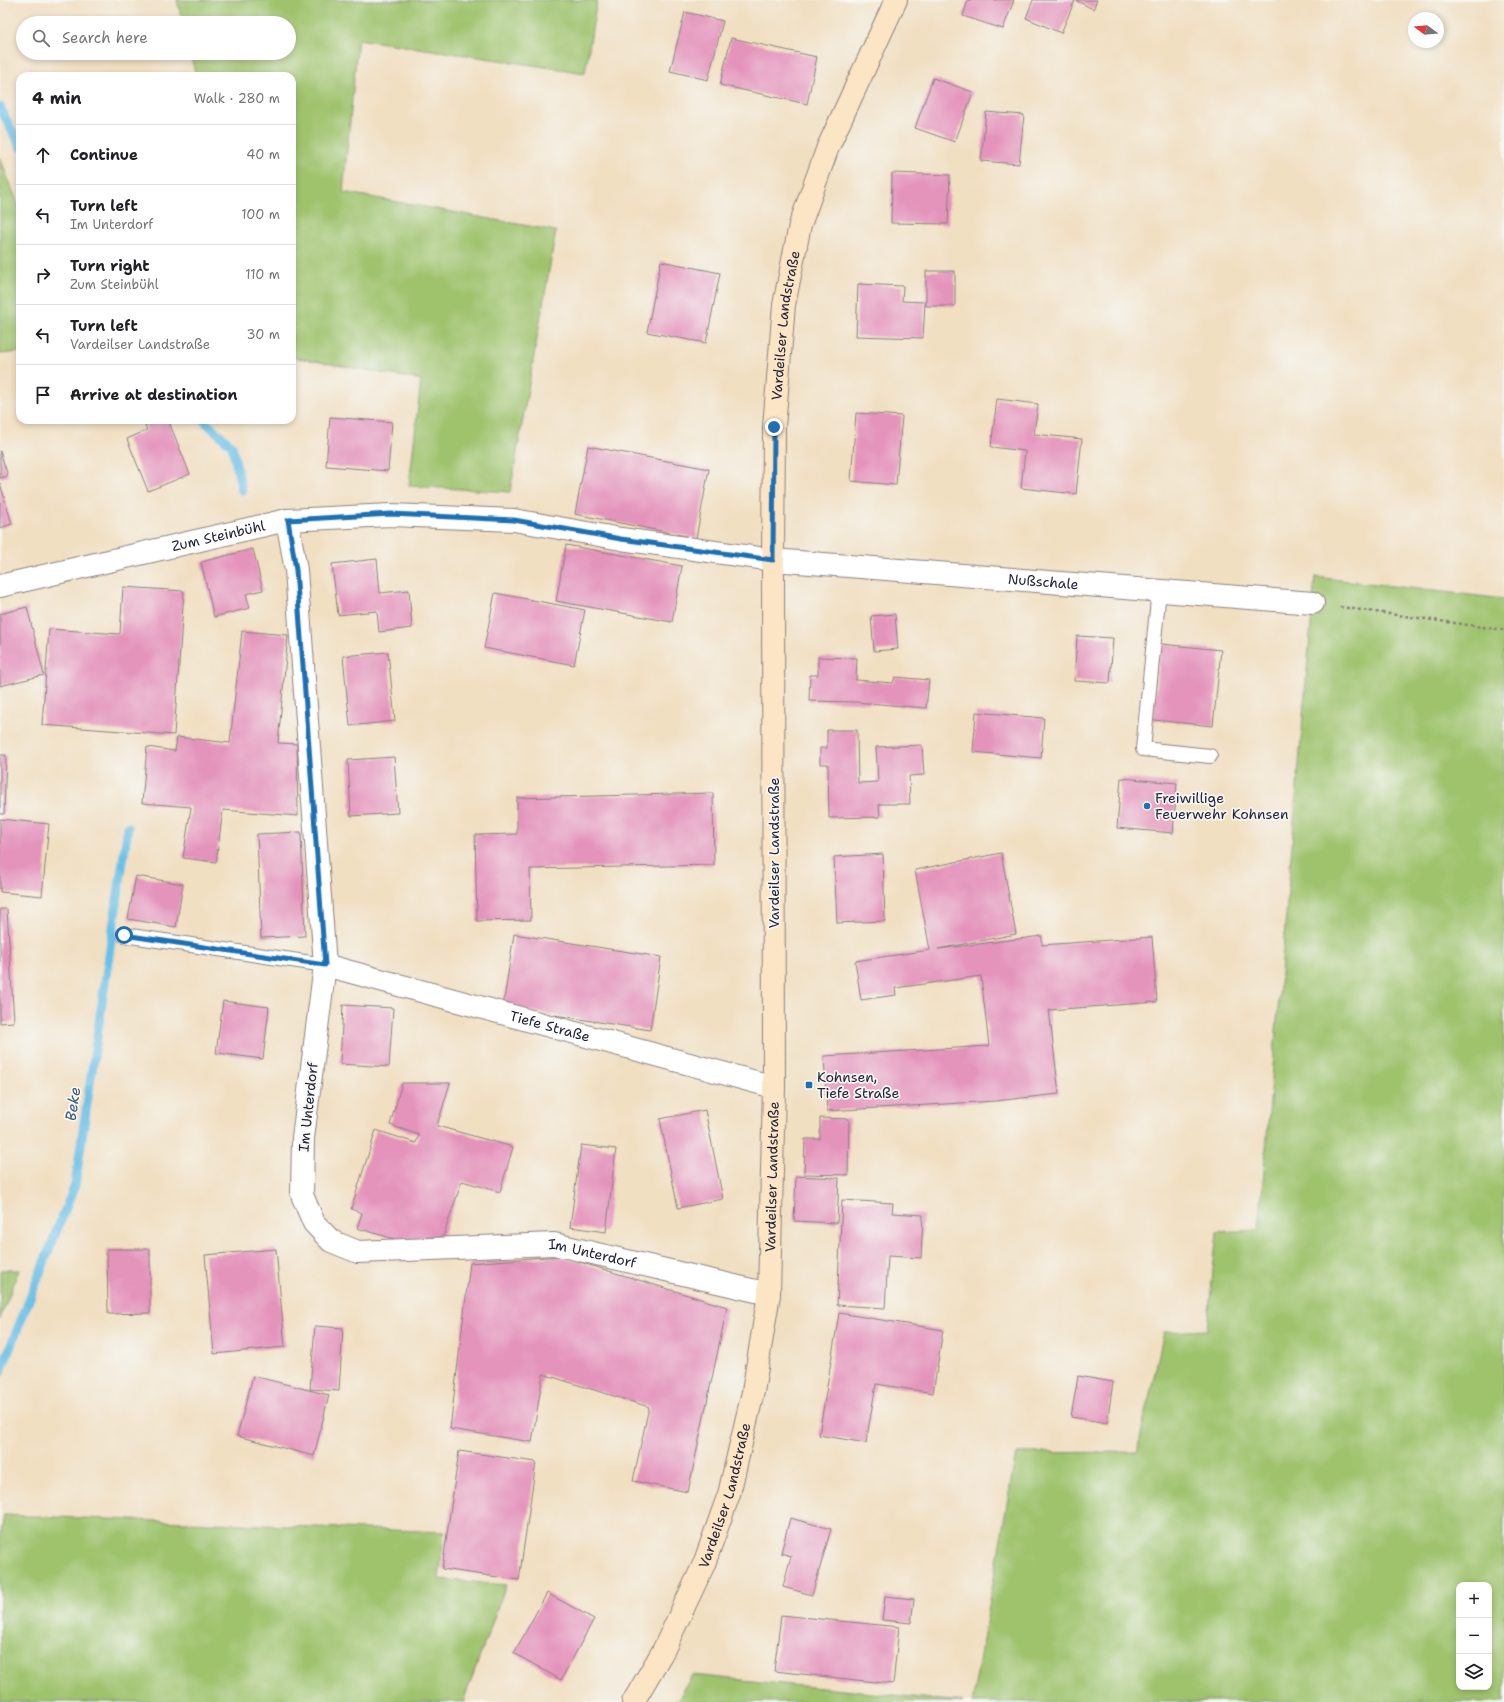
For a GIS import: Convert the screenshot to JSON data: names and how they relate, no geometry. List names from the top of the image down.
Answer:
{
  "streets": {
    "street": [
      "Vardeilser Landstraße",
      "Zum Steinbühl",
      "Nußschale",
      "Tiefe Straße",
      "Im Unterdorf"
    ]
  },
  "crossings": [
    ["Vardeilser Landstraße", "Zum Steinbühl"],
    ["Vardeilser Landstraße", "Nußschale"],
    ["Vardeilser Landstraße", "Tiefe Straße"],
    ["Vardeilser Landstraße", "Im Unterdorf"],
    ["Zum Steinbühl", "Nußschale"],
    ["Zum Steinbühl", "Im Unterdorf"],
    ["Tiefe Straße", "Im Unterdorf"]
  ],
  "water": ["Beke"],
  "places": {
    "other": ["Freiwillige Feuerwehr Kohnsen"],
    "transit": ["Kohnsen, Tiefe Straße"]
  },
  "north": "left",
  "page": {
    "search": "Search here",
    "heading": ["4 min", "Walk · 280 m"],
    "list": [
      ["Continue", "40 m"],
      ["Turn left", "Im Unterdorf", "100 m"],
      ["Turn right", "Zum Steinbühl", "110 m"],
      ["Turn left", "Vardeilser Landstraße", "30 m"],
      "Arrive at destination"
    ],
    "map_buttons": ["+", "−"]
  }
}
